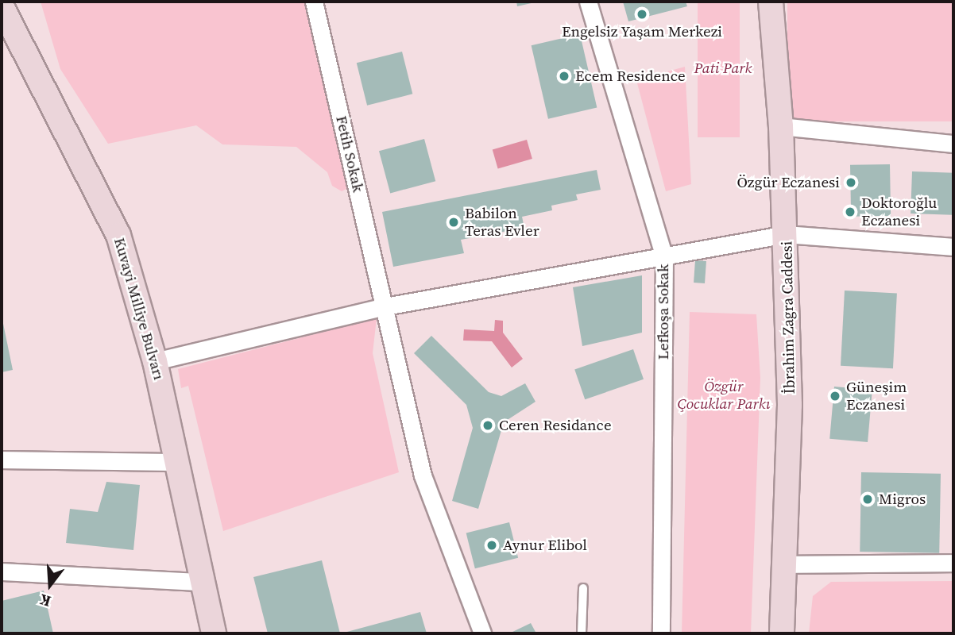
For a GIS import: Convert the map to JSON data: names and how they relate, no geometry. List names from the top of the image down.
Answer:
{
  "streets": {
    "main road": ["Kuvayi Milliye Bulvarı", "İbrahim Zagra Caddesi"],
    "street": ["Fetih Sokak", "Lefkoşa Sokak"]
  },
  "parks": ["Pati Park", "Özgür Çocuklar Parkı"],
  "places": [
    "Engelsiz Yaşam Merkezi",
    "Ecem Residence",
    "Özgür Eczanesi",
    "Doktoroğlu Eczanesi",
    "Babilon Teras Evler",
    "Güneşim Eczanesi",
    "Ceren Residance",
    "Migros",
    "Aynur Elibol"
  ],
  "north": "bottom"
}
